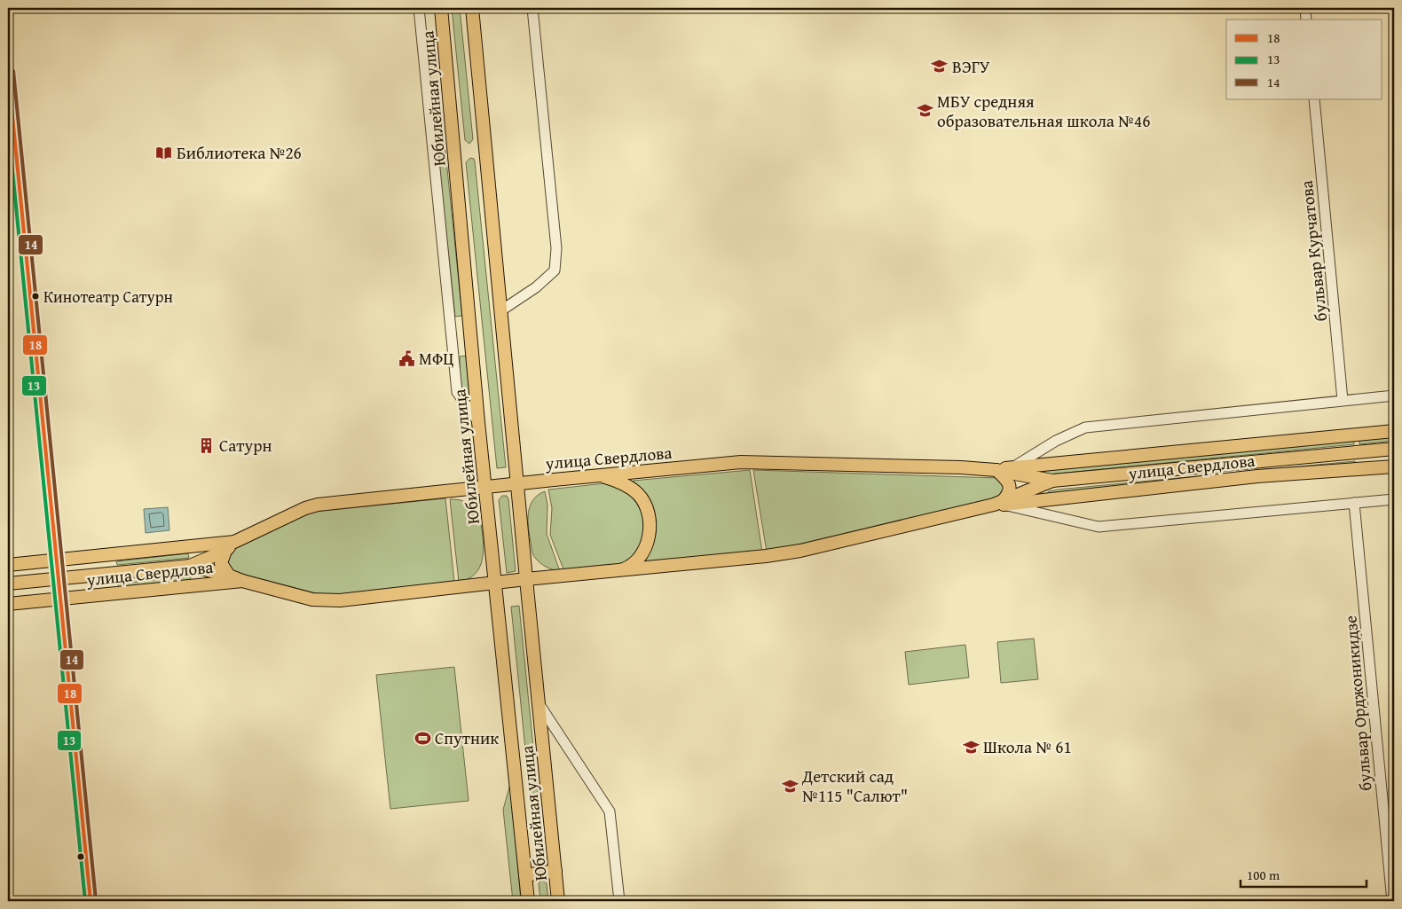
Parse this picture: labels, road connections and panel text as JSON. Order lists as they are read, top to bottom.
{
  "streets": {
    "main road": ["Юбилейная улица", "улица Свердлова"],
    "street": ["бульвар Курчатова", "бульвар Орджоникидзе"]
  },
  "crossings": [
    ["Юбилейная улица", "улица Свердлова"]
  ],
  "places": {
    "school or university": [
      "ВЭГУ",
      "МБУ средняя образовательная школа №46",
      "Школа № 61",
      "Детский сад №115 \"Салют\""
    ],
    "library": ["Библиотека №26"],
    "other": ["Кинотеатр Сатурн"],
    "public building": ["МФЦ"],
    "building": ["Сатурн"],
    "sports": ["Спутник"]
  },
  "lines": ["transit line 14", "transit line 18", "transit line 13"],
  "legend": ["18", "13", "14"],
  "scale_bar": "100 m"
}
